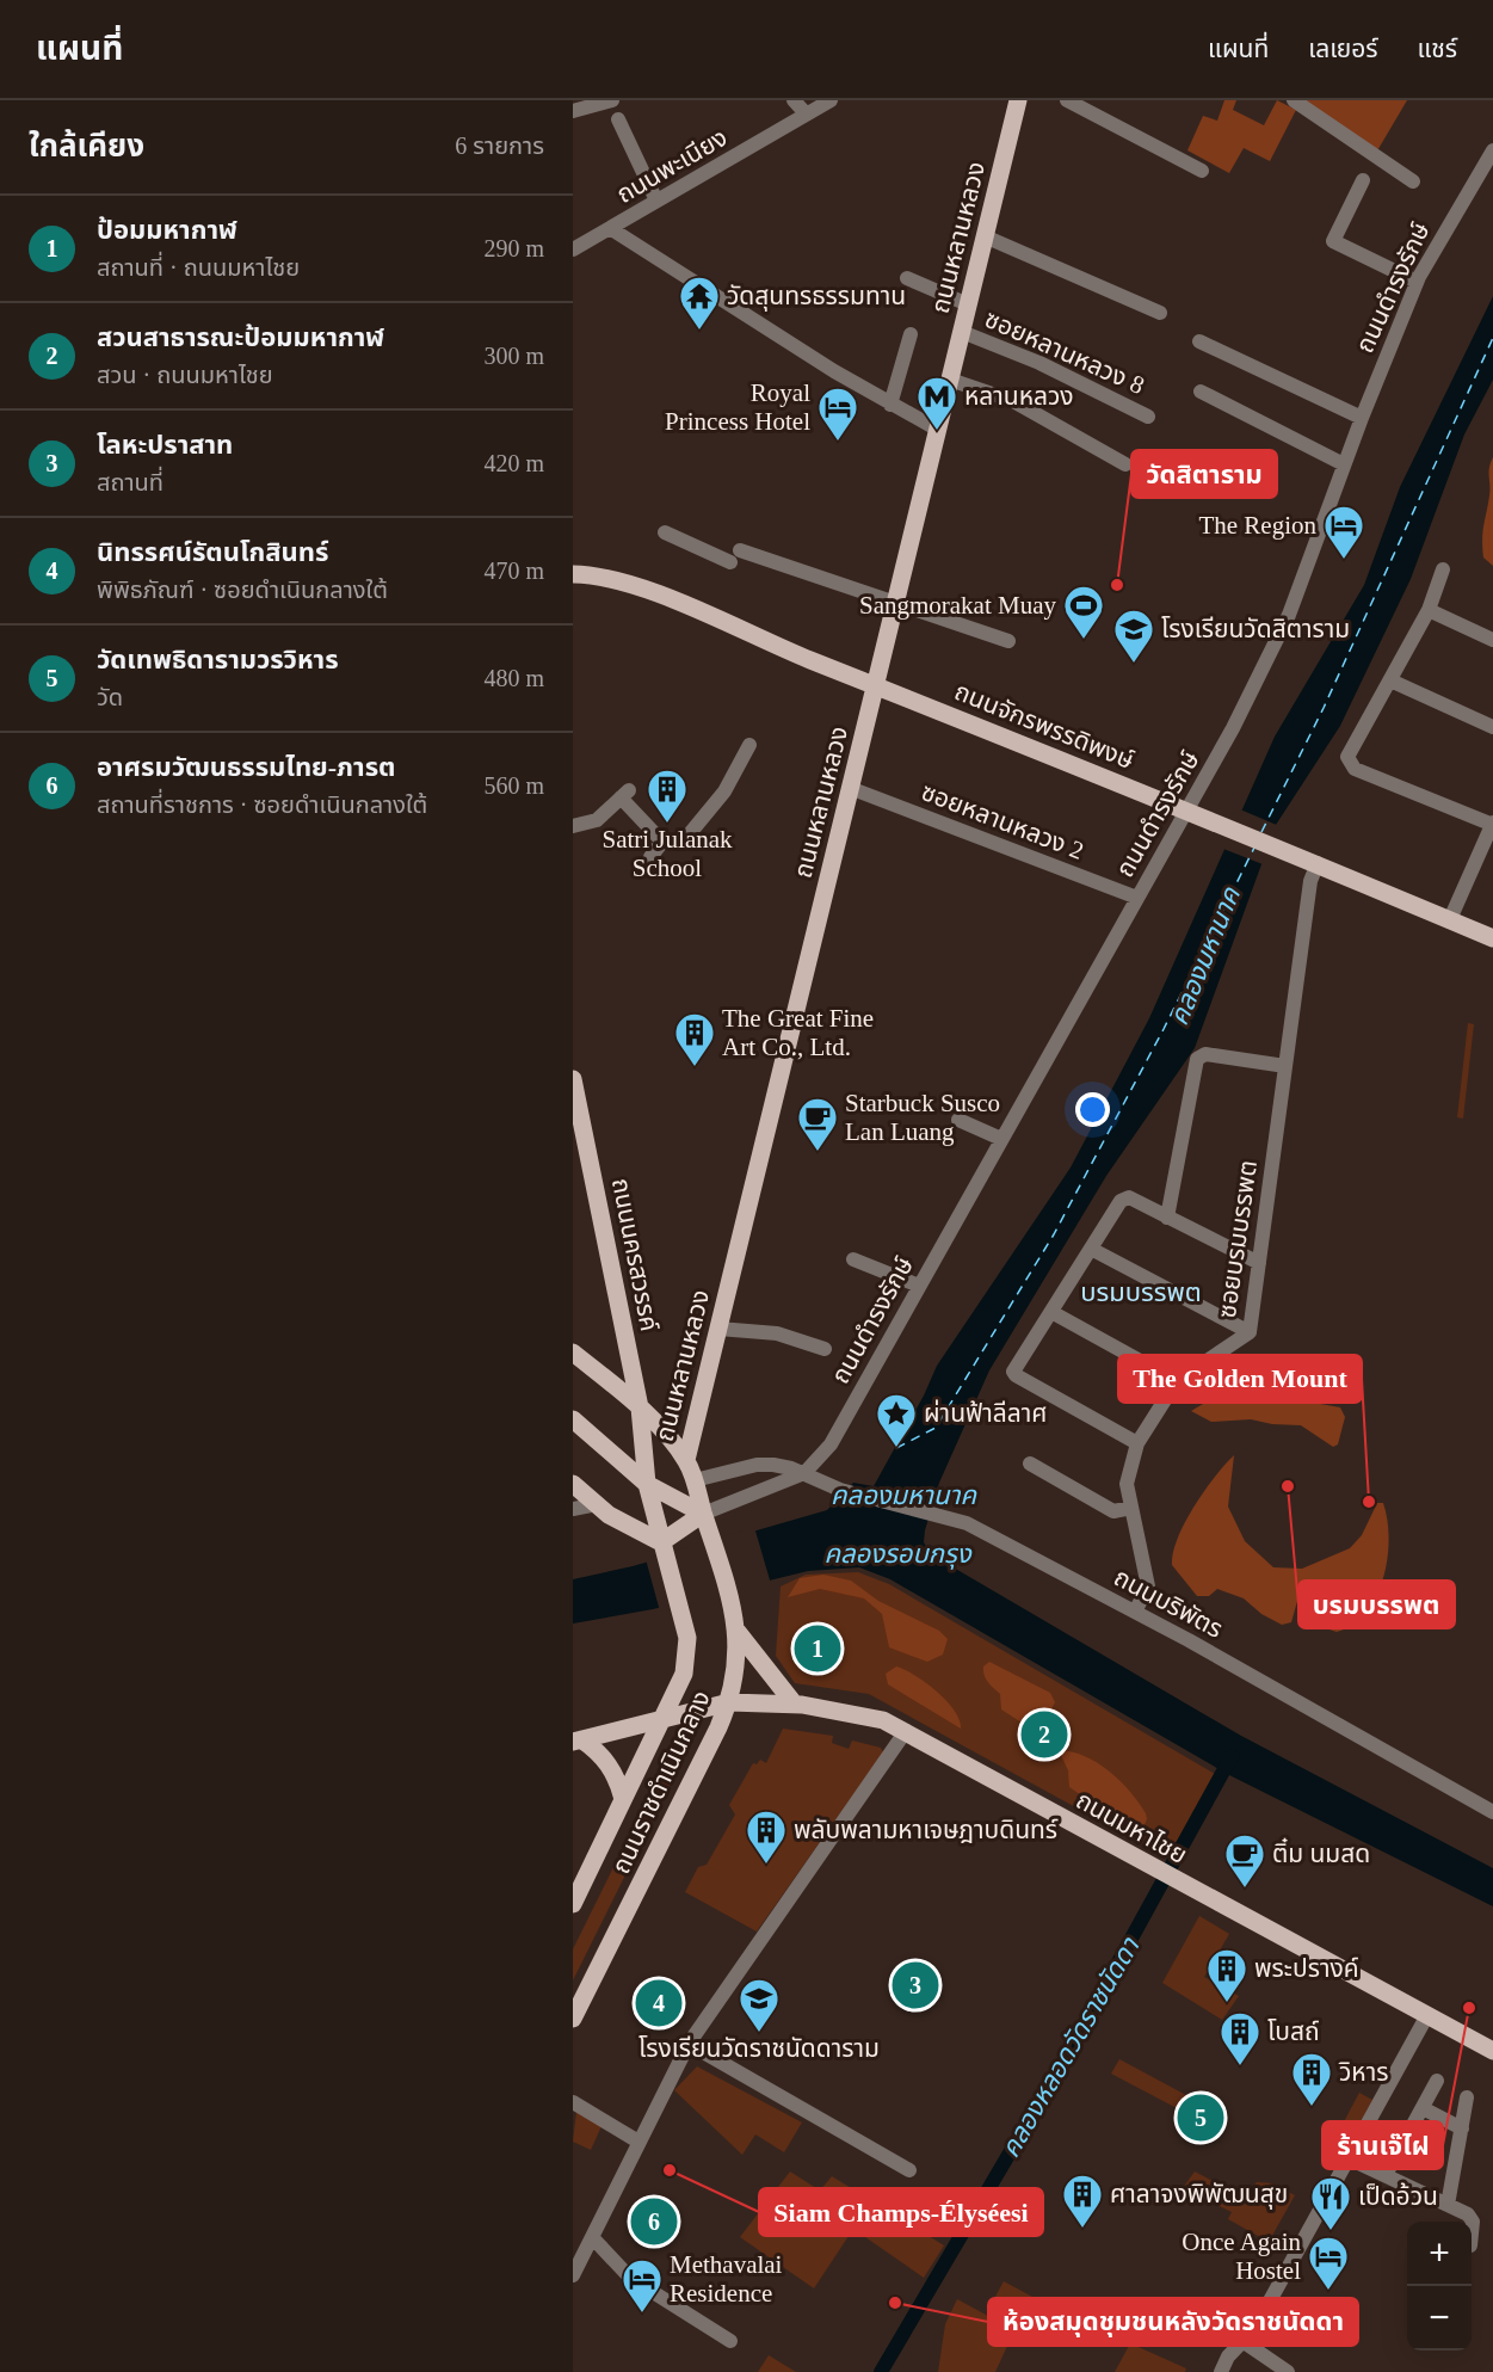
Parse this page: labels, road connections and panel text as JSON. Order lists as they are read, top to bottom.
{
  "streets": {
    "main road": [
      "ถนนหลานหลวง",
      "ถนนจักรพรรดิพงษ์",
      "ถนนนครสวรรค์",
      "ถนนราชดำเนินกลาง",
      "ถนนมหาไชย"
    ],
    "street": [
      "ถนนพะเนียง",
      "ถนนดำรงรักษ์",
      "ซอยหลานหลวง 8",
      "ซอยหลานหลวง 2",
      "ซอยบรมบรรพต",
      "ถนนบริพัตร"
    ]
  },
  "crossings": [
    ["ถนนหลานหลวง", "ถนนดำรงรักษ์"],
    ["ถนนหลานหลวง", "ซอยหลานหลวง 8"],
    ["ถนนหลานหลวง", "ถนนจักรพรรดิพงษ์"],
    ["ถนนหลานหลวง", "ซอยหลานหลวง 2"],
    ["ถนนหลานหลวง", "ถนนราชดำเนินกลาง"],
    ["ถนนดำรงรักษ์", "ถนนจักรพรรดิพงษ์"],
    ["ถนนดำรงรักษ์", "ซอยหลานหลวง 2"],
    ["ถนนดำรงรักษ์", "ถนนบริพัตร"],
    ["ถนนดำรงรักษ์", "ถนนราชดำเนินกลาง"],
    ["ถนนจักรพรรดิพงษ์", "ซอยบรมบรรพต"],
    ["ซอยบรมบรรพต", "ถนนบริพัตร"],
    ["ถนนนครสวรรค์", "ถนนราชดำเนินกลาง"],
    ["ถนนราชดำเนินกลาง", "ถนนมหาไชย"]
  ],
  "districts": ["บรมบรรพต"],
  "water": ["คลองมหานาค", "คลองรอบกรุง", "คลองหลอดวัดราชนัดดา"],
  "places": {
    "temple": ["วัดสุนทรธรรมทาน"],
    "metro station": ["หลานหลวง"],
    "hotel": [
      "Royal Princess Hotel",
      "The Region",
      "Once Again Hostel",
      "Methavalai Residence"
    ],
    "other": [
      "วัดสิตาราม",
      "บรมบรรพต",
      "The Golden Mount",
      "ร้านเจ๊ไฝ",
      "Siam Champs-Élyséesi",
      "ห้องสมุดชุมชนหลังวัดราชนัดดา"
    ],
    "sports": ["Sangmorakat Muay"],
    "school or university": ["โรงเรียนวัดสิตาราม", "โรงเรียนวัดราชนัดดาราม"],
    "building": [
      "Satri Julanak School",
      "The Great Fine Art Co., Ltd.",
      "พลับพลามหาเจษฎาบดินทร์",
      "พระปรางค์",
      "โบสถ์",
      "วิหาร",
      "ศาลาจงพิพัฒนสุข"
    ],
    "cafe": ["Starbuck Susco Lan Luang", "ติ๋ม นมสด"],
    "place": ["ผ่านฟ้าลีลาศ"],
    "restaurant": ["เป็ดอ้วน"]
  },
  "page": {
    "header": "แผนที่",
    "nav": ["แผนที่", "เลเยอร์", "แชร์"],
    "heading": ["ใกล้เคียง", "6 รายการ"],
    "list": [
      {
        "mark": "1",
        "name": "ป้อมมหากาฬ",
        "note": "สถานที่ · ถนนมหาไชย",
        "value": "290 m"
      },
      {
        "mark": "2",
        "name": "สวนสาธารณะป้อมมหากาฬ",
        "note": "สวน · ถนนมหาไชย",
        "value": "300 m"
      },
      {
        "mark": "3",
        "name": "โลหะปราสาท",
        "note": "สถานที่",
        "value": "420 m"
      },
      {
        "mark": "4",
        "name": "นิทรรศน์รัตนโกสินทร์",
        "note": "พิพิธภัณฑ์ · ซอยดำเนินกลางใต้",
        "value": "470 m"
      },
      {
        "mark": "5",
        "name": "วัดเทพธิดารามวรวิหาร",
        "note": "วัด",
        "value": "480 m"
      },
      {
        "mark": "6",
        "name": "อาศรมวัฒนธรรมไทย-ภารต",
        "note": "สถานที่ราชการ · ซอยดำเนินกลางใต้",
        "value": "560 m"
      }
    ],
    "pins": [
      "1",
      "2",
      "3",
      "4",
      "5",
      "6"
    ],
    "map_buttons": ["+", "−"]
  }
}
